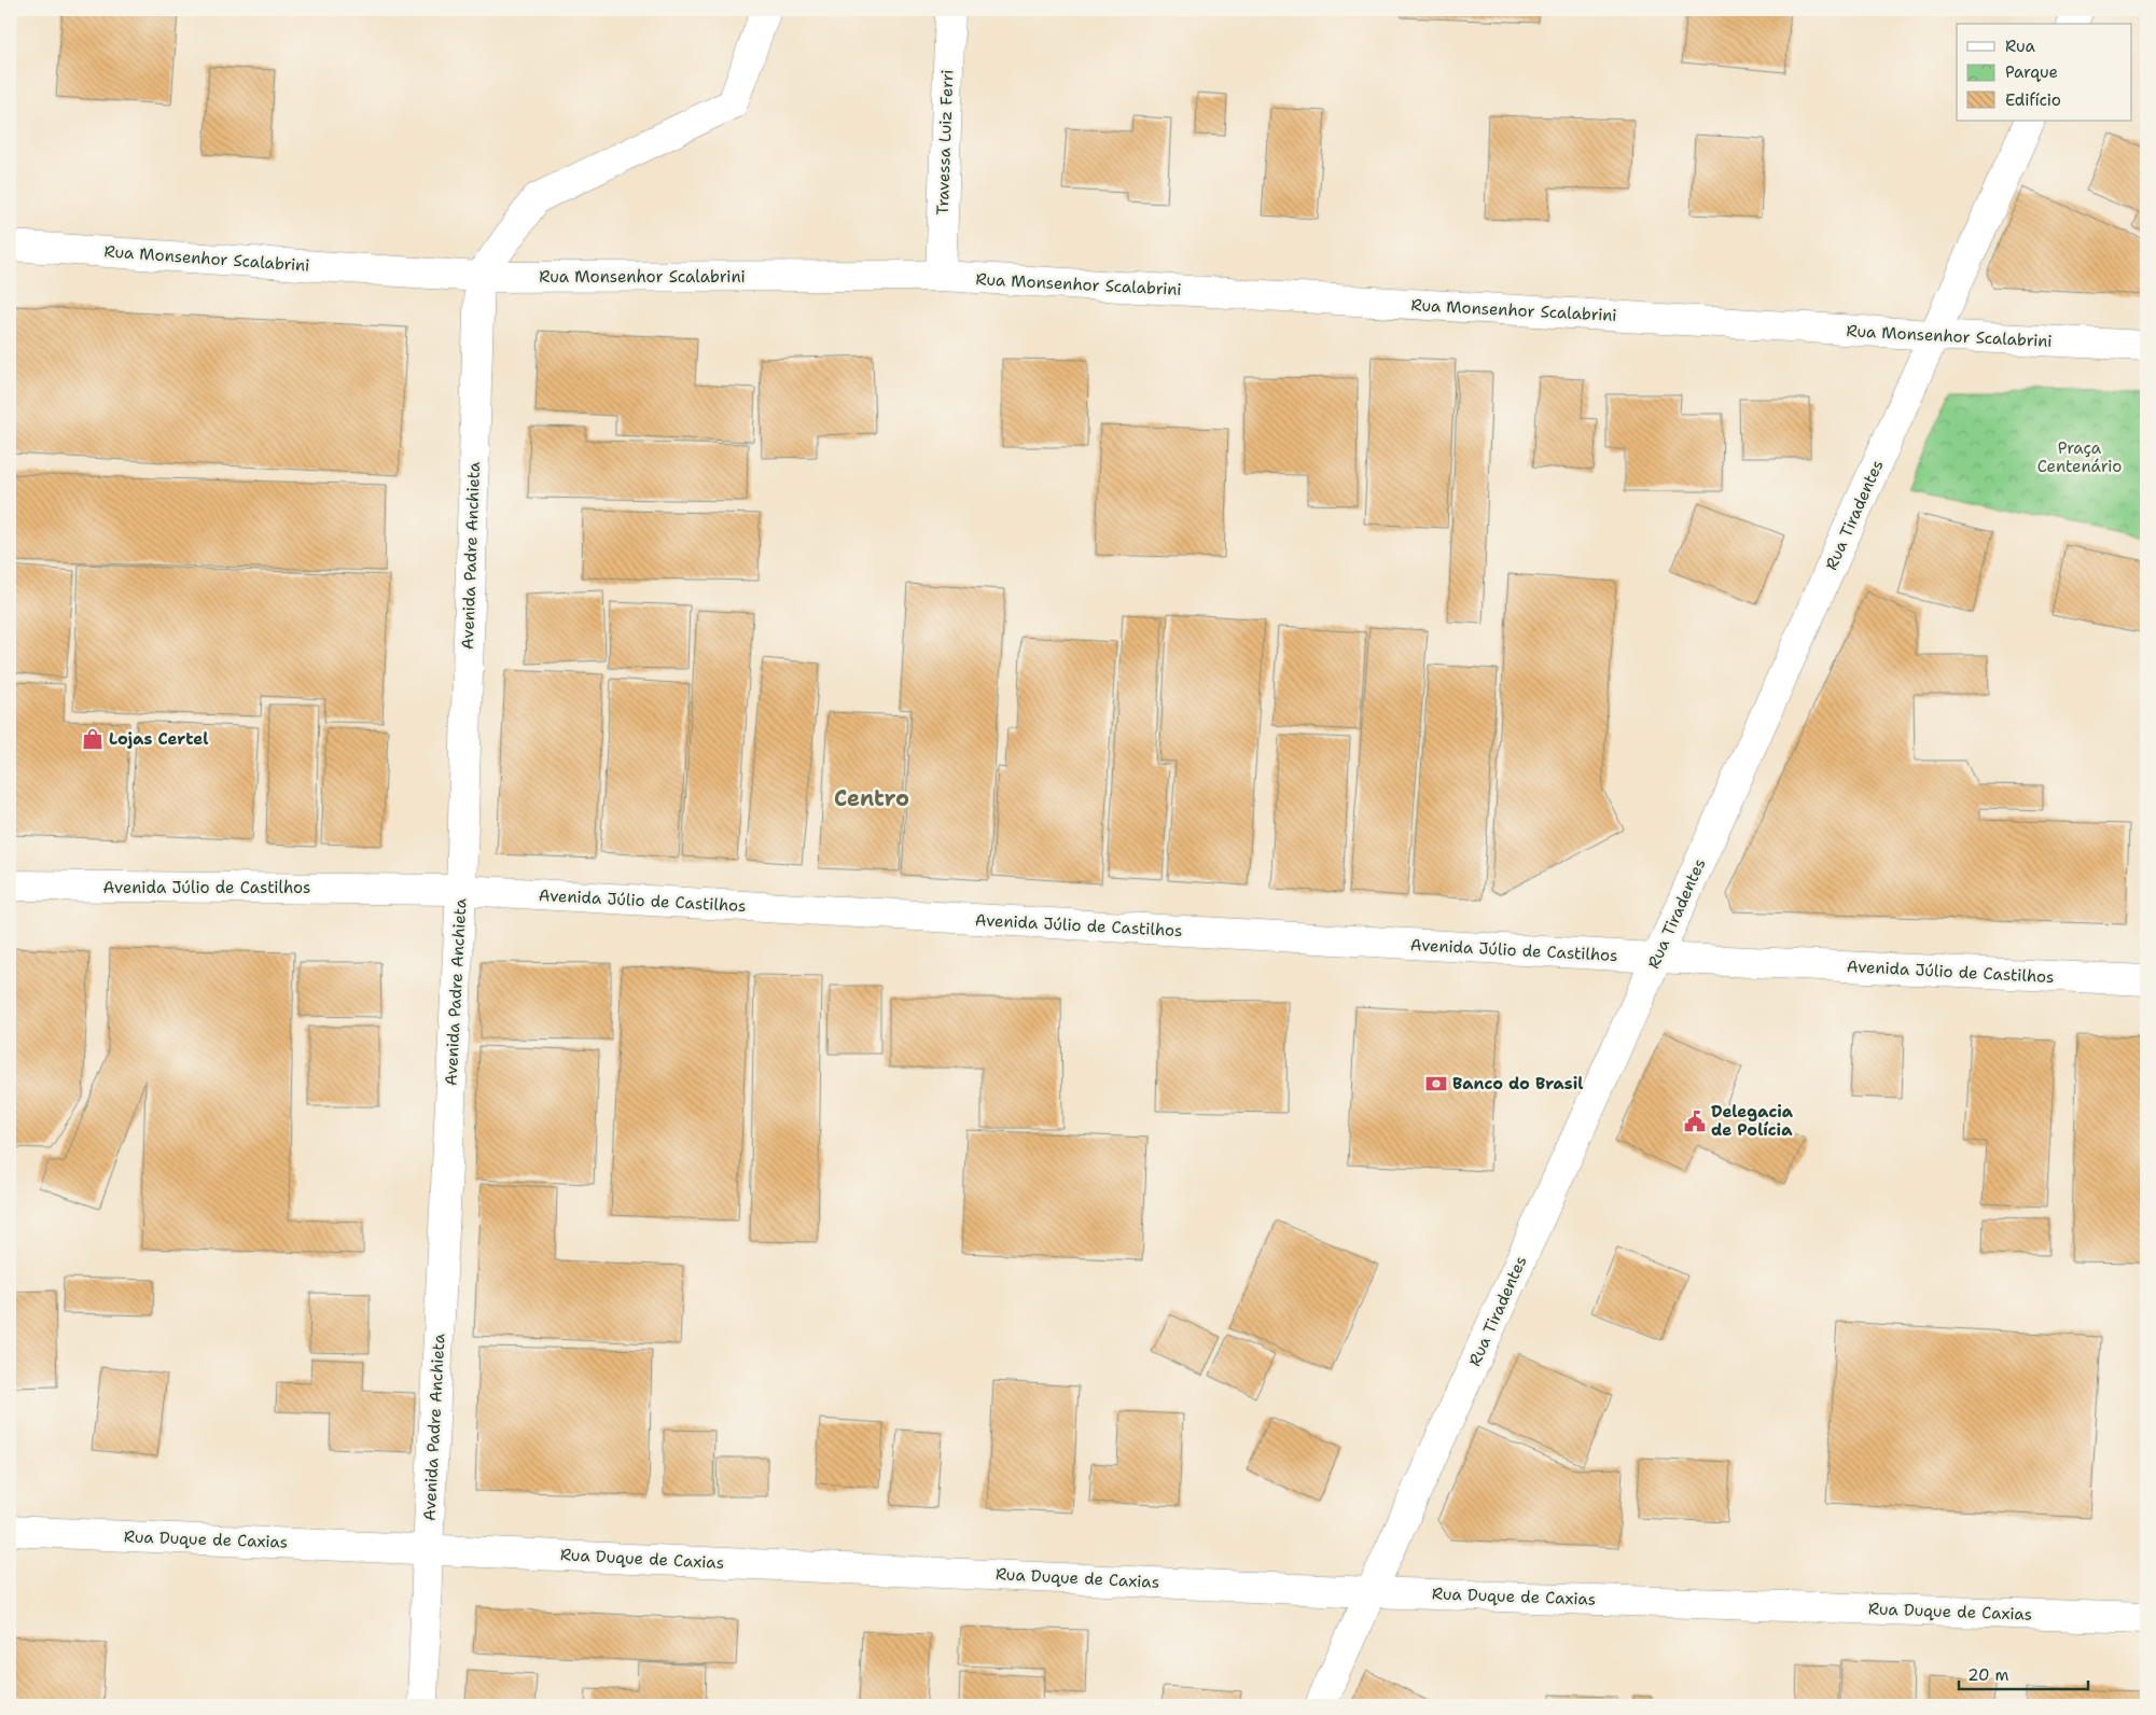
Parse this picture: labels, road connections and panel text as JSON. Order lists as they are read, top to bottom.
{
  "streets": {
    "street": [
      "Travessa Luiz Ferri",
      "Rua Monsenhor Scalabrini",
      "Rua Tiradentes",
      "Avenida Padre Anchieta",
      "Avenida Júlio de Castilhos",
      "Rua Duque de Caxias"
    ]
  },
  "crossings": [
    ["Travessa Luiz Ferri", "Rua Monsenhor Scalabrini"],
    ["Rua Monsenhor Scalabrini", "Rua Tiradentes"],
    ["Rua Monsenhor Scalabrini", "Avenida Padre Anchieta"],
    ["Rua Tiradentes", "Avenida Júlio de Castilhos"],
    ["Rua Tiradentes", "Rua Duque de Caxias"],
    ["Avenida Padre Anchieta", "Avenida Júlio de Castilhos"],
    ["Avenida Padre Anchieta", "Rua Duque de Caxias"]
  ],
  "districts": ["Centro"],
  "parks": ["Praça Centenário"],
  "places": {
    "shop": ["Lojas Certel"],
    "bank": ["Banco do Brasil"],
    "public building": ["Delegacia de Polícia"]
  },
  "legend": ["Rua", "Parque", "Edifício"],
  "scale_bar": "20 m"
}
